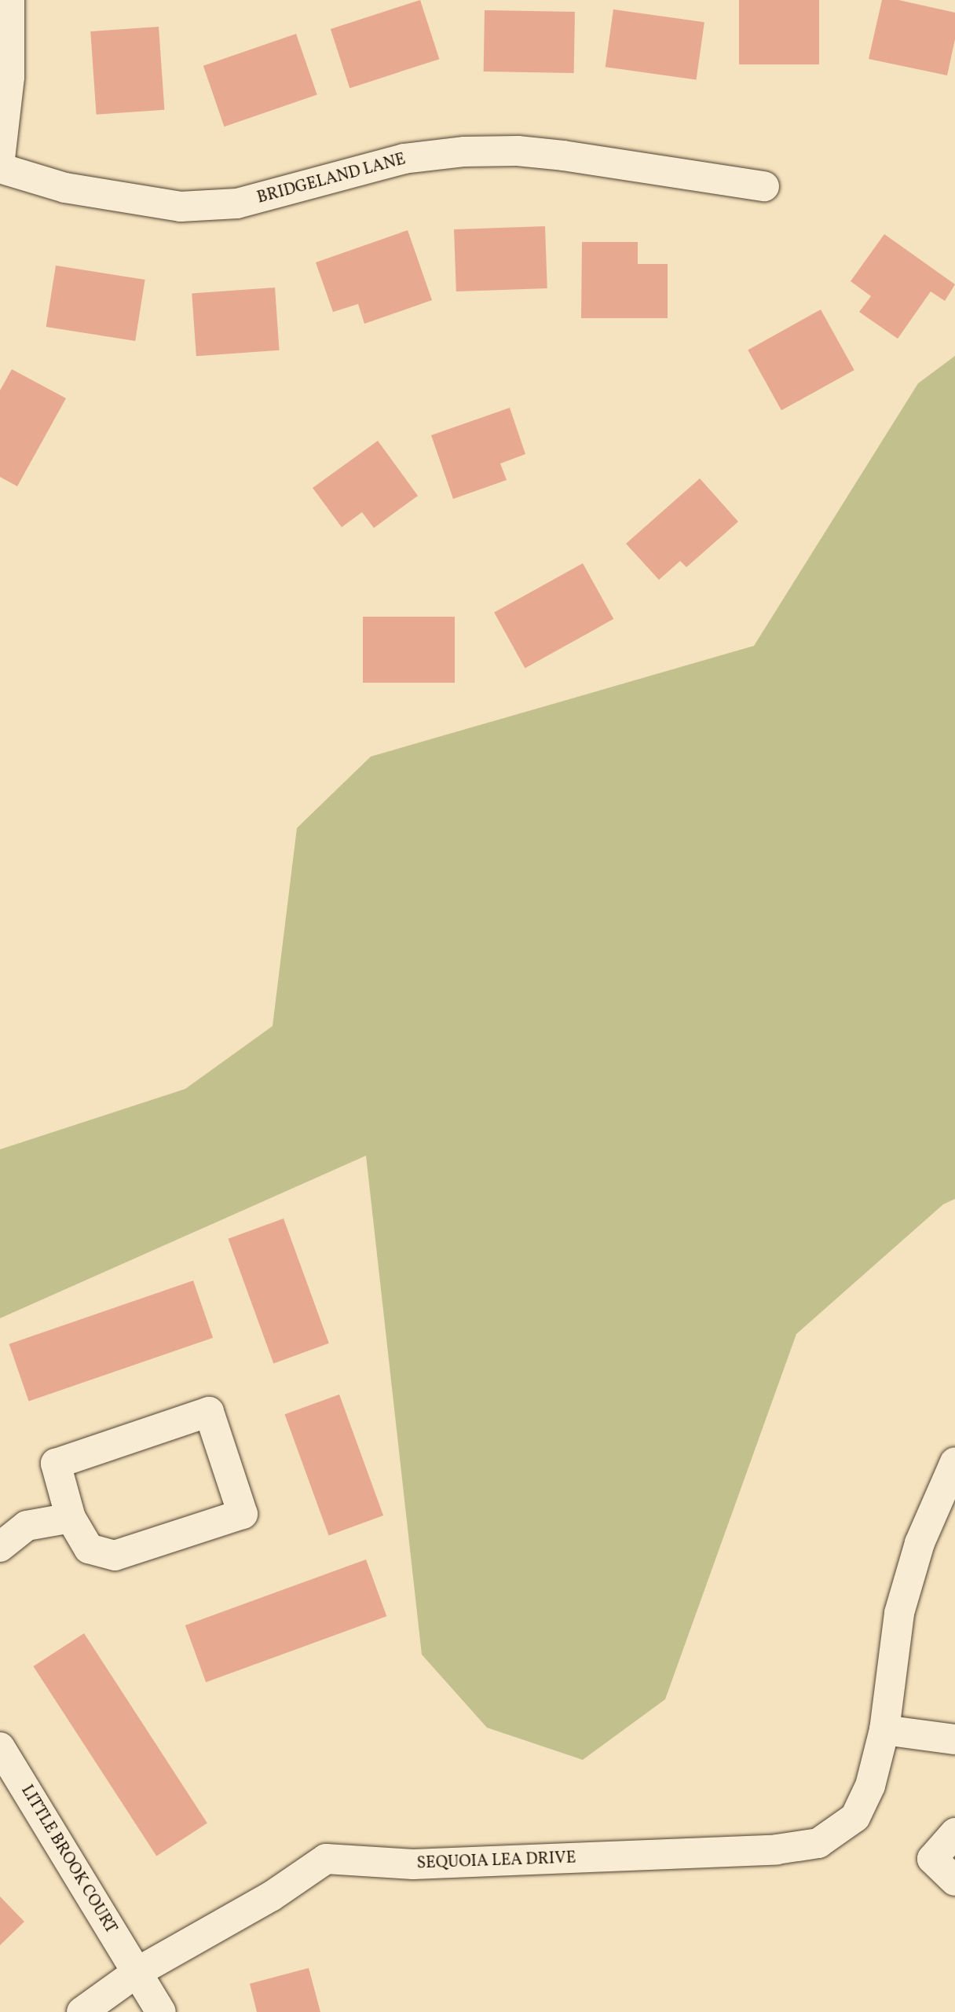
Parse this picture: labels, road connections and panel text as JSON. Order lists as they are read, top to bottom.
{
  "streets": {
    "street": ["BRIDGELAND LANE", "LITTLE BROOK COURT", "SEQUOIA LEA DRIVE"]
  },
  "crossings": [
    ["LITTLE BROOK COURT", "SEQUOIA LEA DRIVE"]
  ]
}
